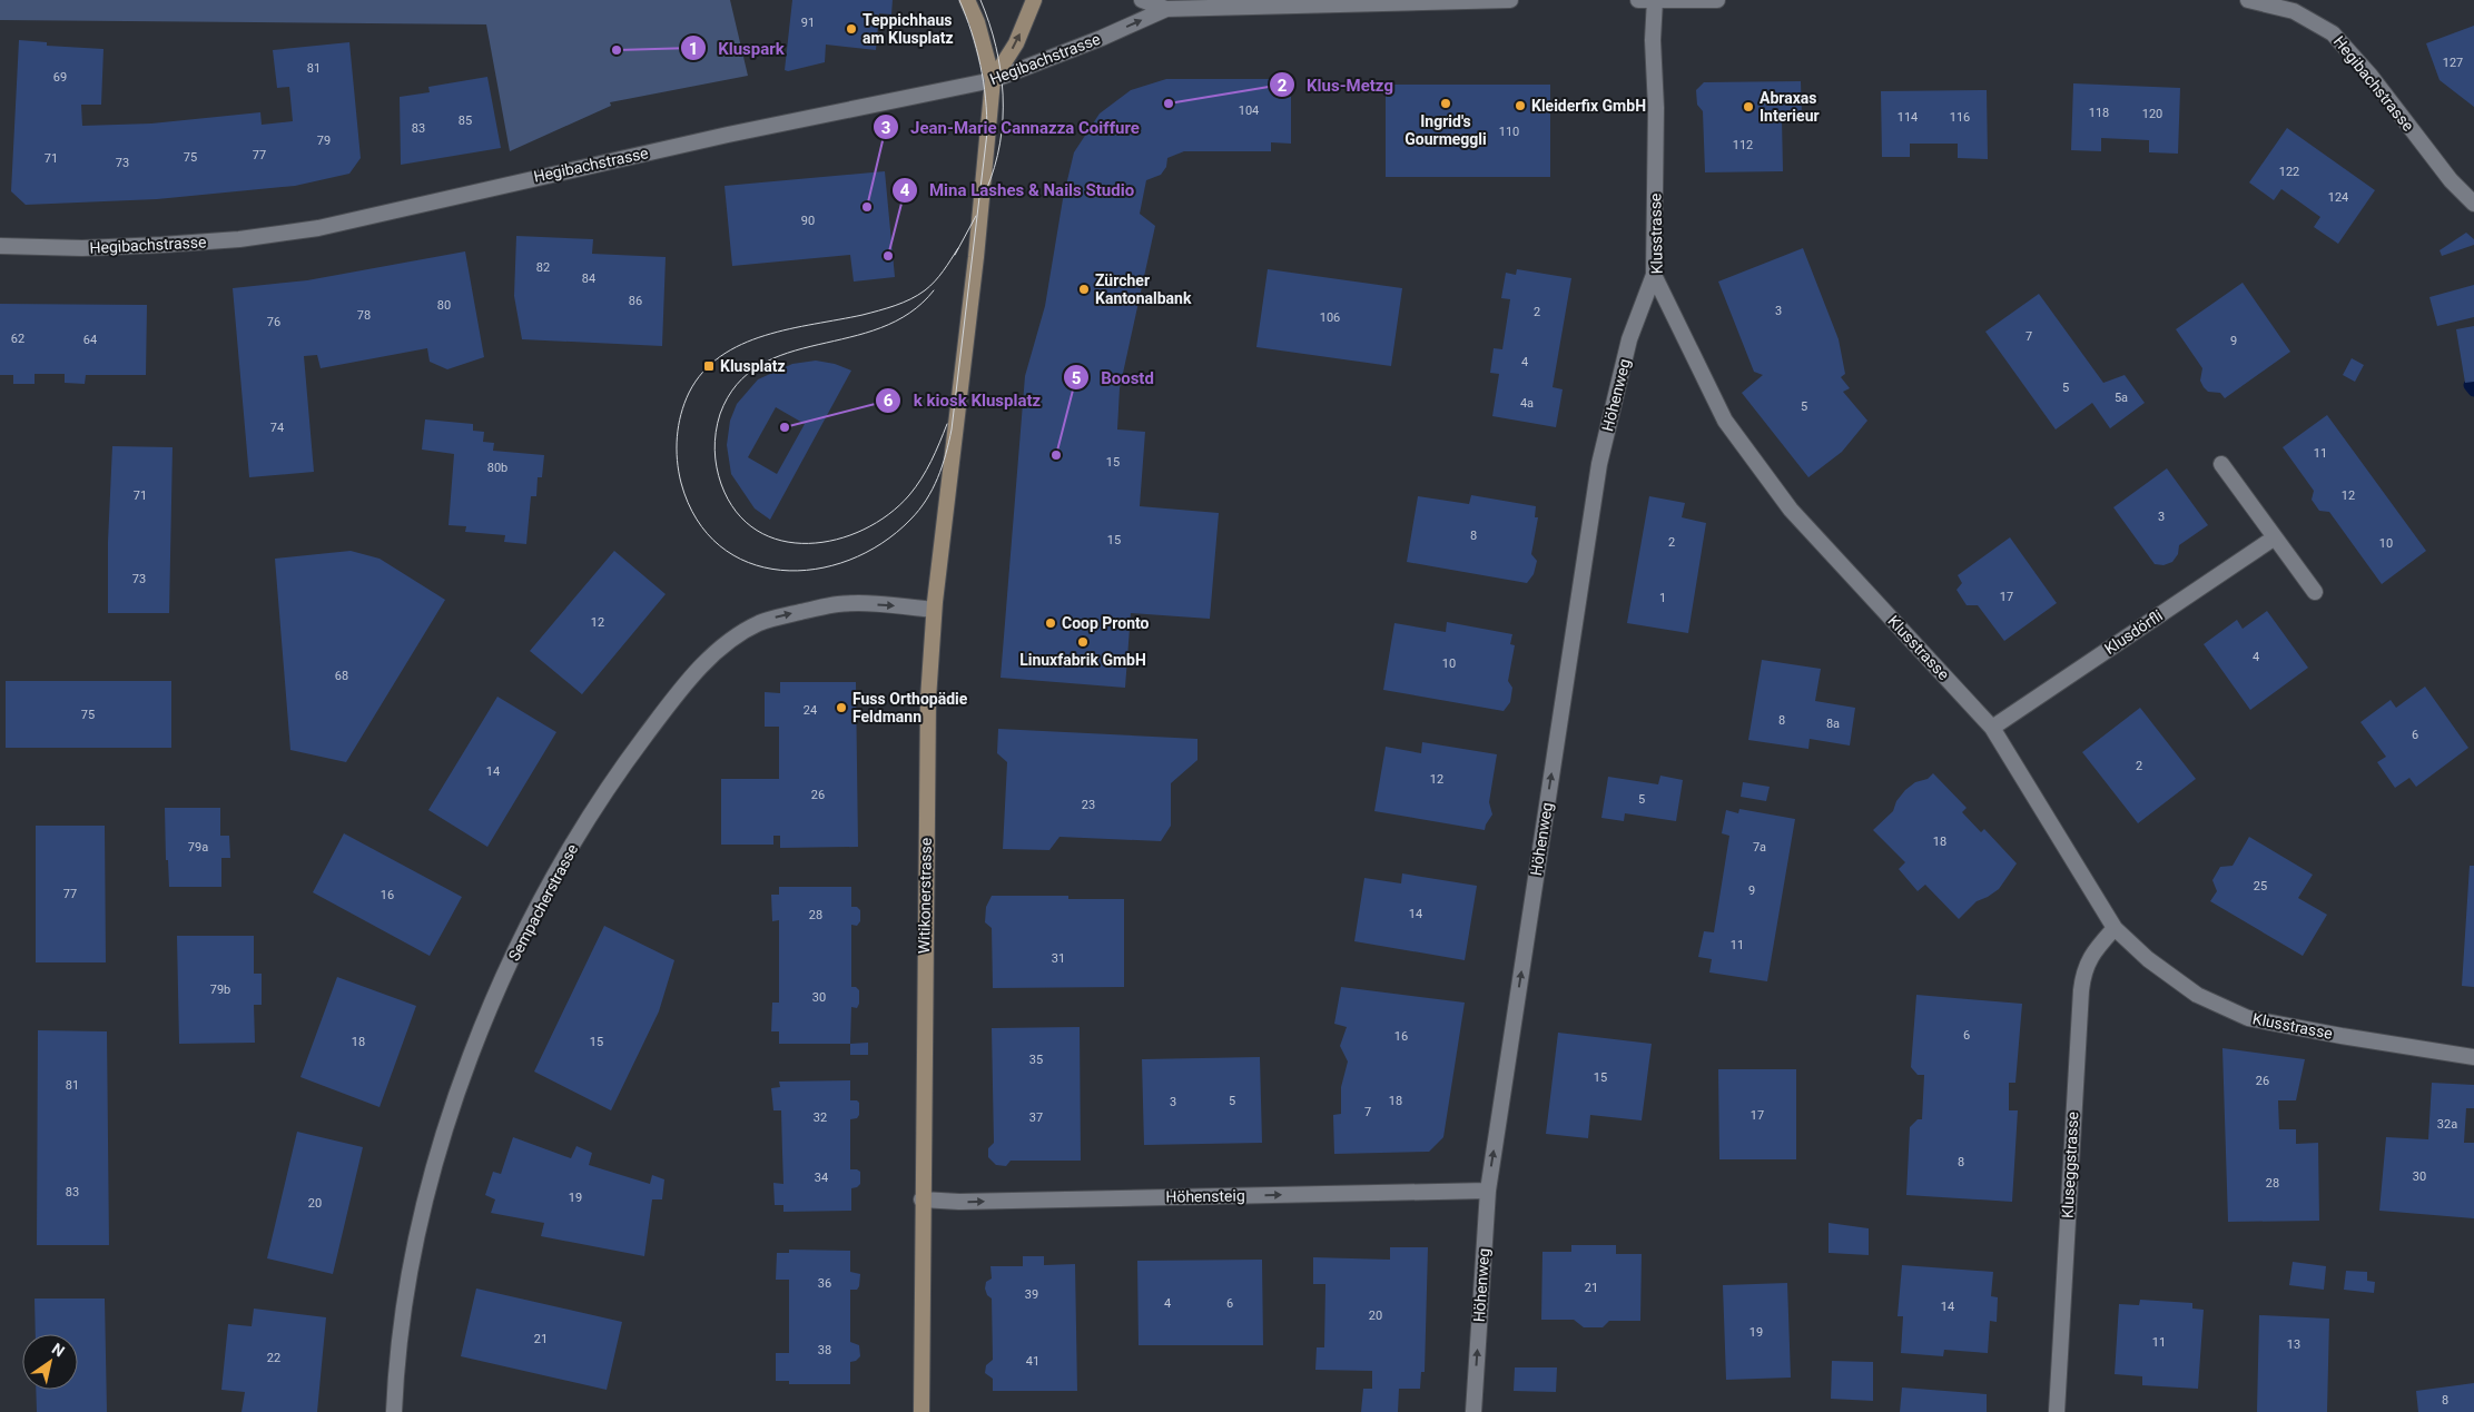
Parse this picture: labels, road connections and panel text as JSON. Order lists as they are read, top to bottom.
{
  "streets": {
    "main road": ["Witikonerstrasse"],
    "street": [
      "Hegibachstrasse",
      "Klusstrasse",
      "Höhenweg",
      "Klusdörfli",
      "Sempacherstrasse",
      "Kluseggstrasse",
      "Höhensteig"
    ]
  },
  "crossings": [
    ["Hegibachstrasse", "Witikonerstrasse"],
    ["Klusstrasse", "Höhenweg"],
    ["Klusstrasse", "Klusdörfli"],
    ["Klusstrasse", "Kluseggstrasse"],
    ["Höhenweg", "Höhensteig"],
    ["Witikonerstrasse", "Sempacherstrasse"],
    ["Witikonerstrasse", "Höhensteig"]
  ],
  "one_way": ["Höhenweg", "Sempacherstrasse", "Höhensteig"],
  "places": {
    "other": [
      "Teppichhaus am Klusplatz",
      "Kluspark",
      "Klus-Metzg",
      "Ingrid's Gourmeggli",
      "Kleiderfix GmbH",
      "Abraxas Interieur",
      "Jean-Marie Cannazza Coiffure",
      "Mina Lashes & Nails Studio",
      "Zürcher Kantonalbank",
      "k kiosk Klusplatz",
      "Boostd",
      "Coop Pronto",
      "Linuxfabrik GmbH",
      "Fuss Orthopädie Feldmann"
    ],
    "transit": ["Klusplatz"]
  },
  "house_numbers": [
    "91",
    "127",
    "81",
    "69",
    "104",
    "118",
    "120",
    "114",
    "116",
    "85",
    "83",
    "110",
    "79",
    "112",
    "77",
    "75",
    "71",
    "73",
    "122",
    "124",
    "90",
    "82",
    "84",
    "86",
    "80",
    "3",
    "2",
    "78",
    "106",
    "76",
    "7",
    "62",
    "64",
    "9",
    "4",
    "5",
    "5a",
    "4a",
    "5",
    "74",
    "11",
    "15",
    "80b",
    "71",
    "12",
    "3",
    "8",
    "15",
    "2",
    "10",
    "73",
    "17",
    "1",
    "12",
    "4",
    "10",
    "68",
    "24",
    "75",
    "8",
    "8a",
    "6",
    "2",
    "14",
    "12",
    "26",
    "5",
    "23",
    "18",
    "79a",
    "7a",
    "25",
    "9",
    "77",
    "16",
    "14",
    "28",
    "11",
    "31",
    "79b",
    "30",
    "6",
    "16",
    "18",
    "15",
    "35",
    "15",
    "26",
    "81",
    "5",
    "18",
    "3",
    "7",
    "17",
    "32",
    "37",
    "32a",
    "8",
    "30",
    "34",
    "28",
    "83",
    "19",
    "20",
    "36",
    "21",
    "39",
    "4",
    "6",
    "14",
    "20",
    "19",
    "21",
    "11",
    "13",
    "38",
    "22",
    "41",
    "8"
  ],
  "north": "top right"
}
